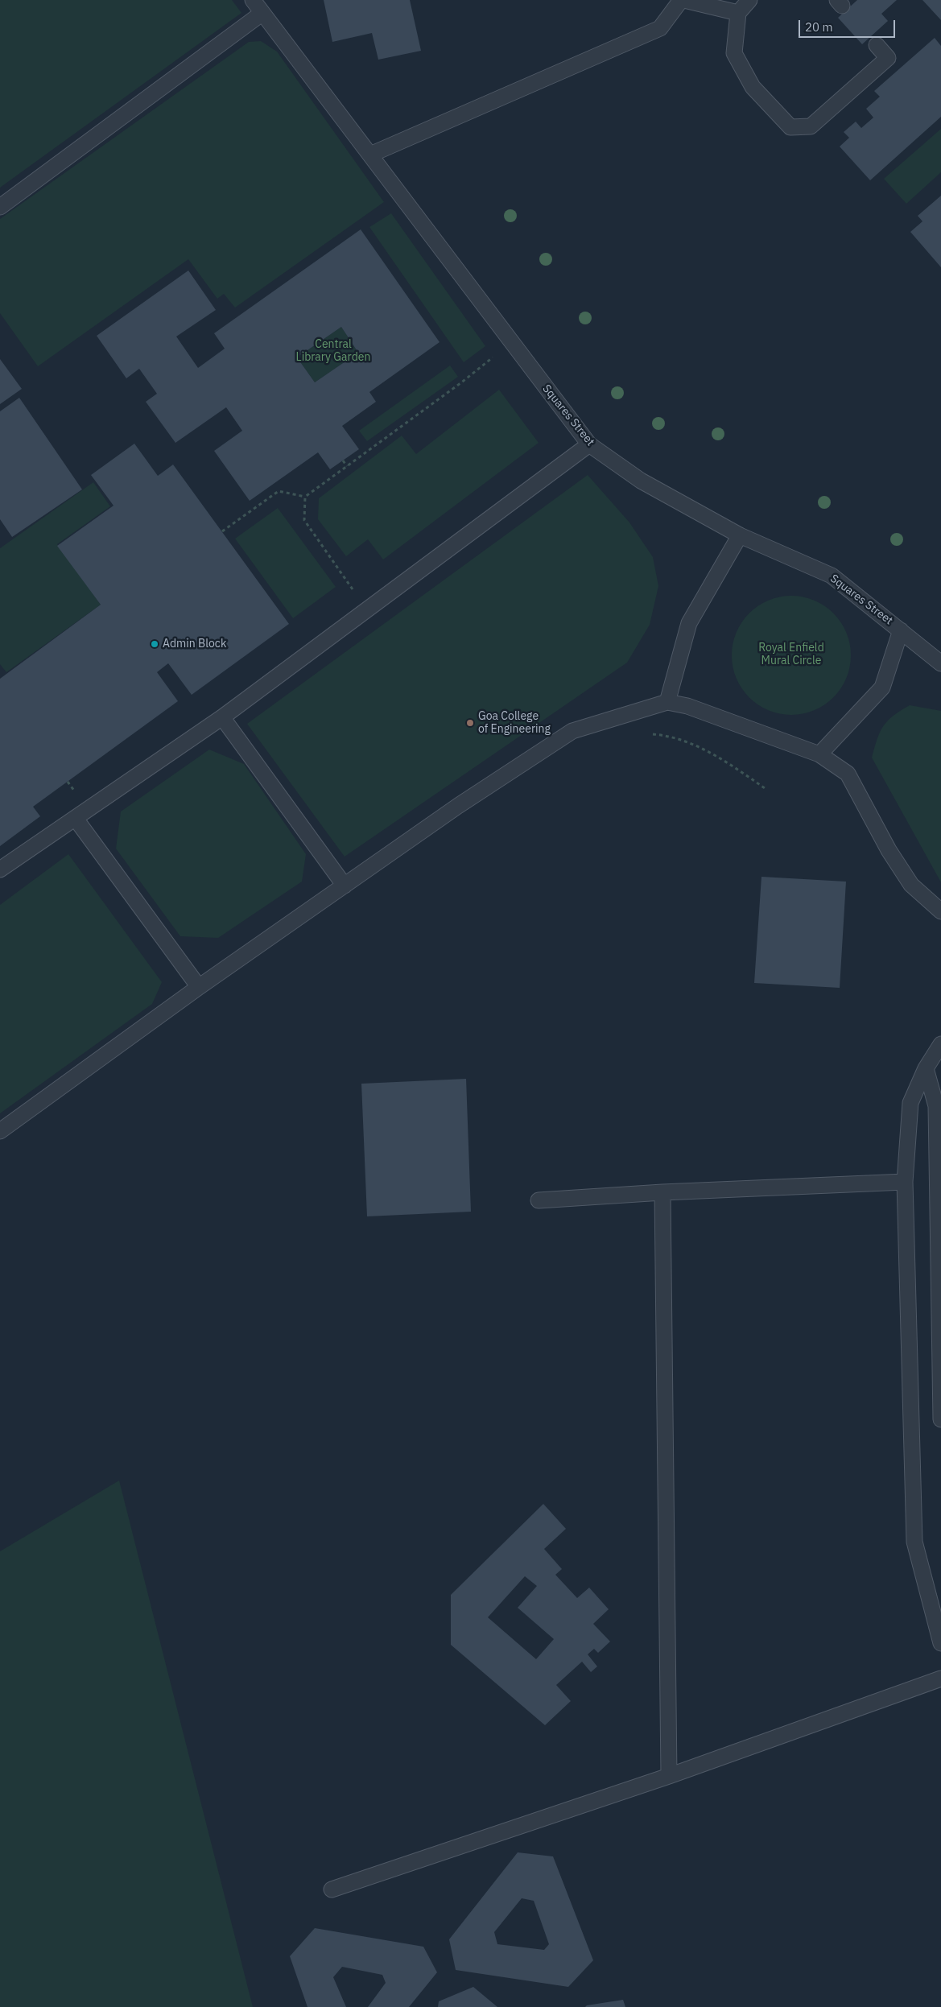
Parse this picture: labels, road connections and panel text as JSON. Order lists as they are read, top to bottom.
{
  "streets": {
    "lane": ["Squares Street"]
  },
  "parks": ["Central Library Garden", "Royal Enfield Mural Circle"],
  "places": ["Admin Block", "Goa College of Engineering"],
  "scale_bar": "20 m"
}
